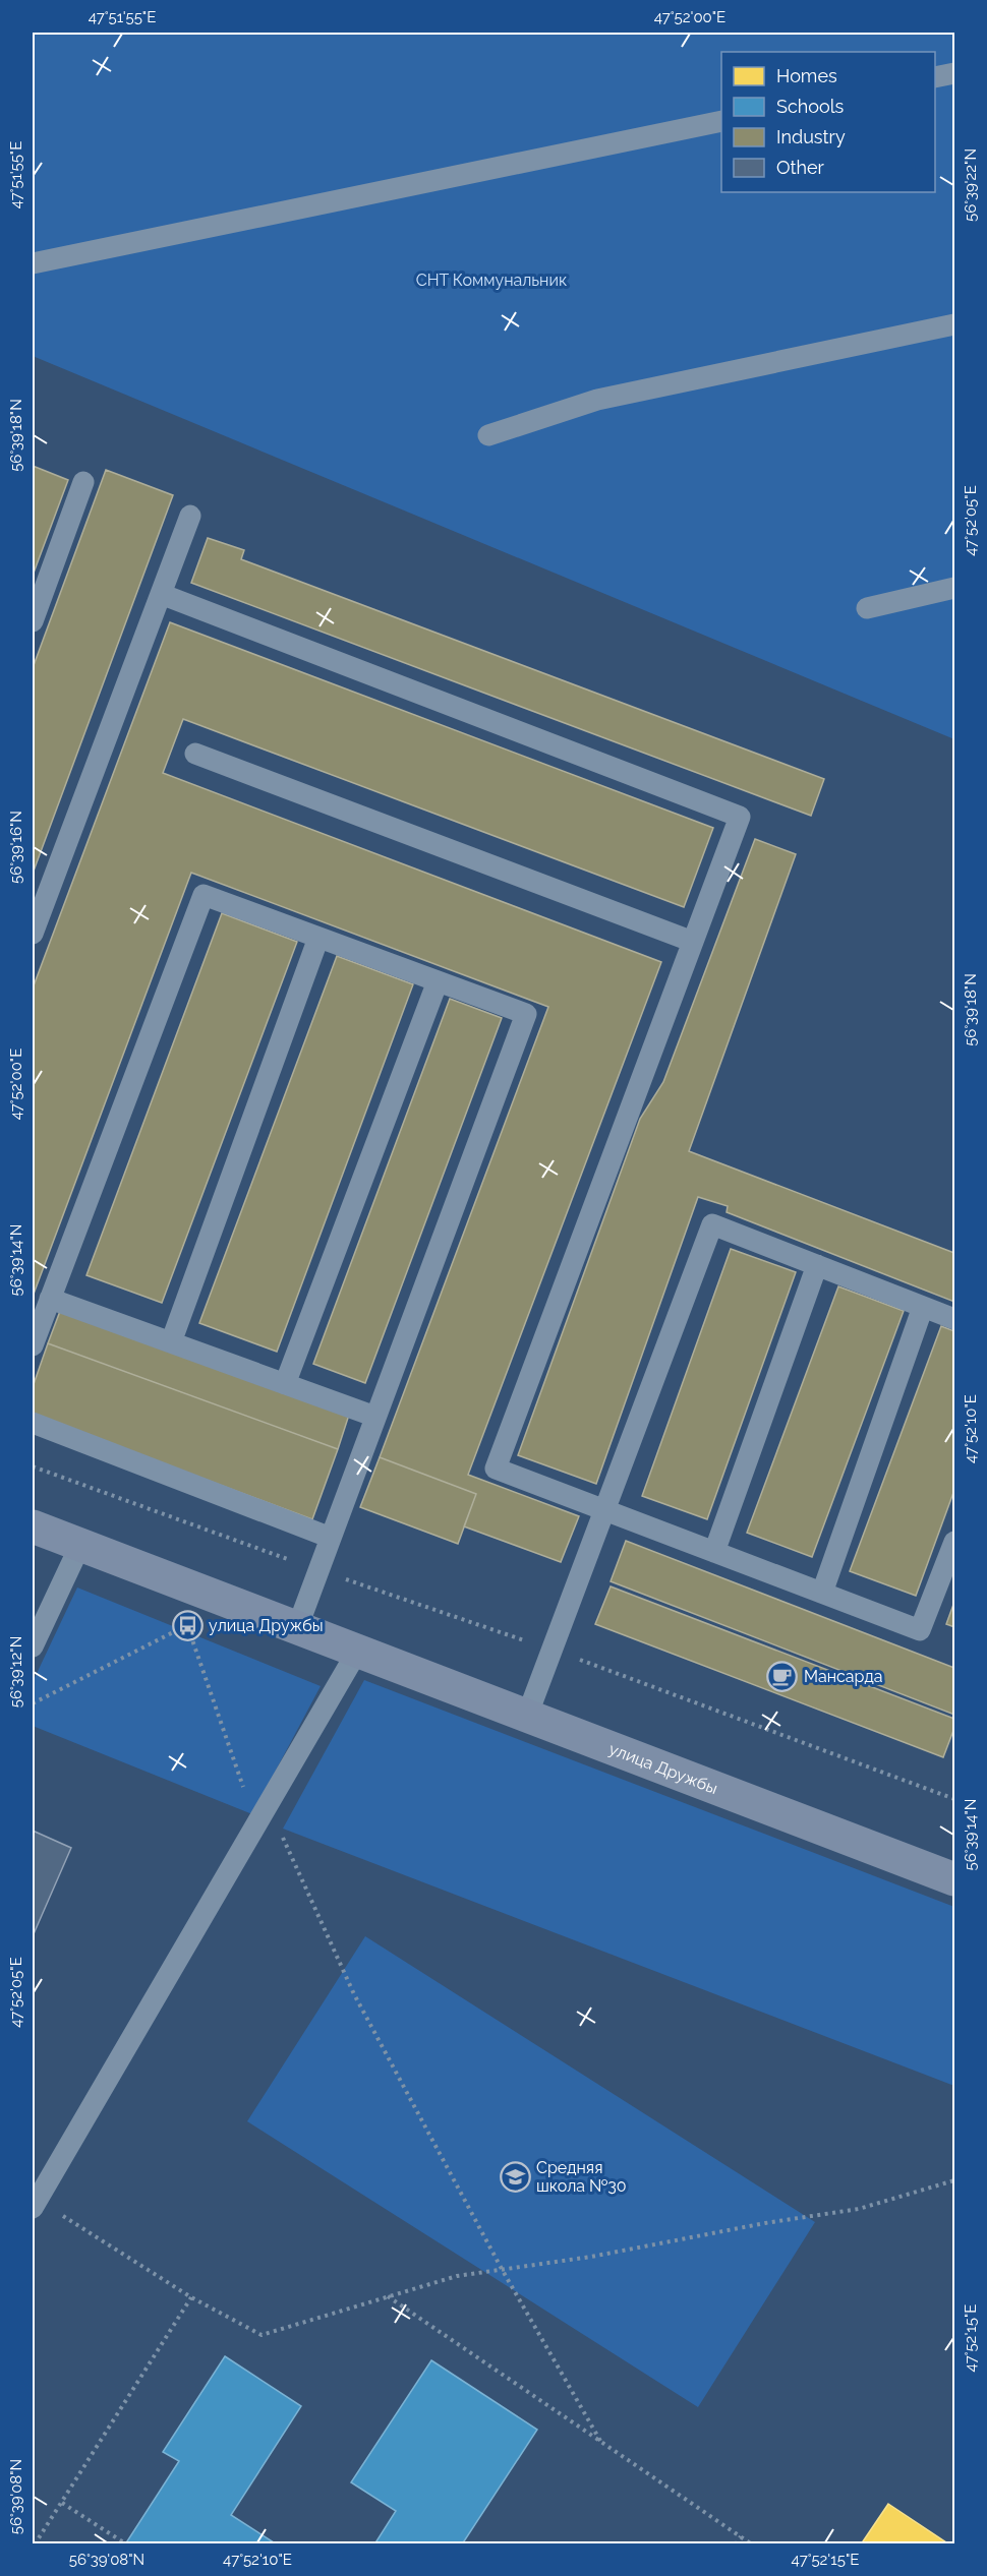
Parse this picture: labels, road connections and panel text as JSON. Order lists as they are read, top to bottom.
{
  "streets": {
    "main road": ["улица Дружбы"]
  },
  "parks": ["СНТ Коммунальник"],
  "places": {
    "bus stop": ["улица Дружбы"],
    "cafe": ["Мансарда"],
    "school or university": ["Средняя школа №30"]
  },
  "legend": [
    "Homes",
    "Schools",
    "Industry",
    "Other"
  ],
  "coordinates": [
    "47°51'55\"E",
    "47°52'00\"E",
    "56°39'22\"N",
    "56°39'18\"N",
    "47°52'05\"E",
    "56°39'16\"N",
    "56°39'14\"N",
    "47°52'10\"E",
    "56°39'12\"N",
    "47°52'15\"E",
    "56°39'08\"N"
  ]
}
